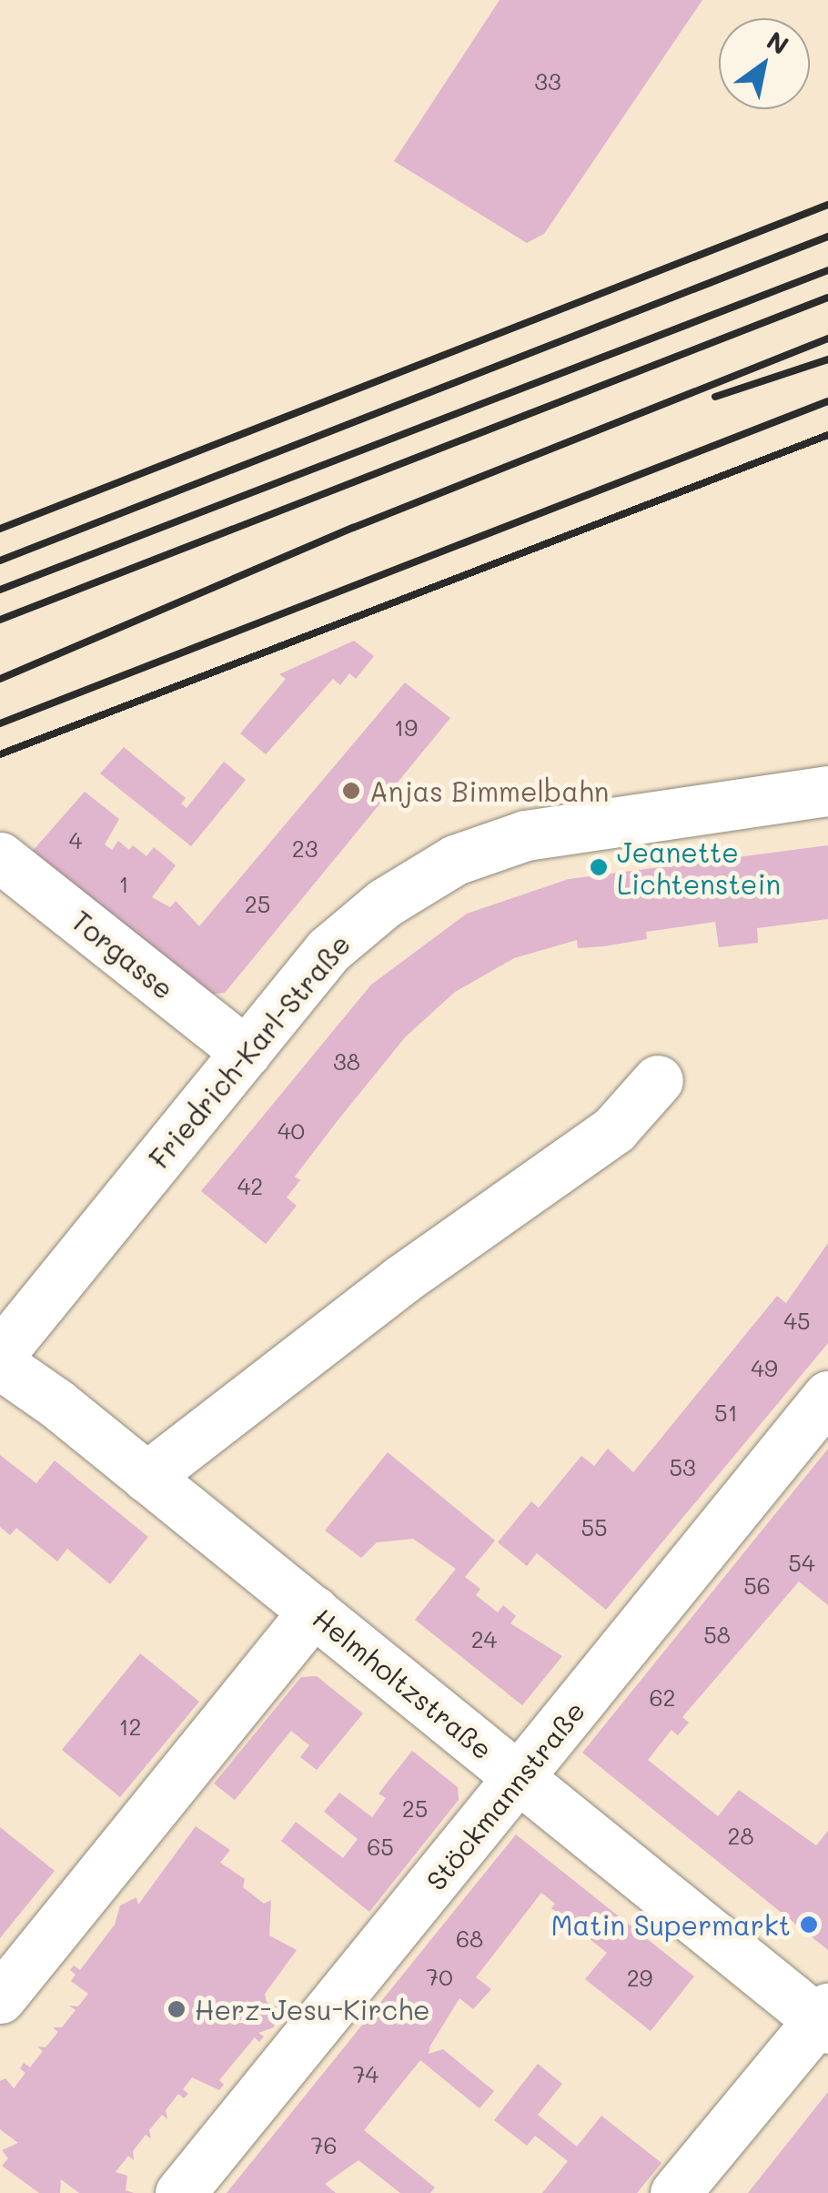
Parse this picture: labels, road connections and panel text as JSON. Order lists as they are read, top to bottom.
{
  "streets": {
    "street": [
      "Torgasse",
      "Friedrich-Karl-Straße",
      "Helmholtzstraße",
      "Stöckmannstraße"
    ]
  },
  "crossings": [
    ["Torgasse", "Friedrich-Karl-Straße"],
    ["Helmholtzstraße", "Stöckmannstraße"]
  ],
  "places": [
    "Anjas Bimmelbahn",
    "Jeanette Lichtenstein",
    "Matin Supermarkt",
    "Herz-Jesu-Kirche"
  ],
  "house_numbers": [
    "33",
    "19",
    "4",
    "23",
    "1",
    "25",
    "38",
    "40",
    "42",
    "45",
    "49",
    "51",
    "53",
    "55",
    "54",
    "56",
    "58",
    "24",
    "62",
    "12",
    "25",
    "28",
    "65",
    "68",
    "70",
    "29",
    "74",
    "76"
  ],
  "north": "top right"
}
